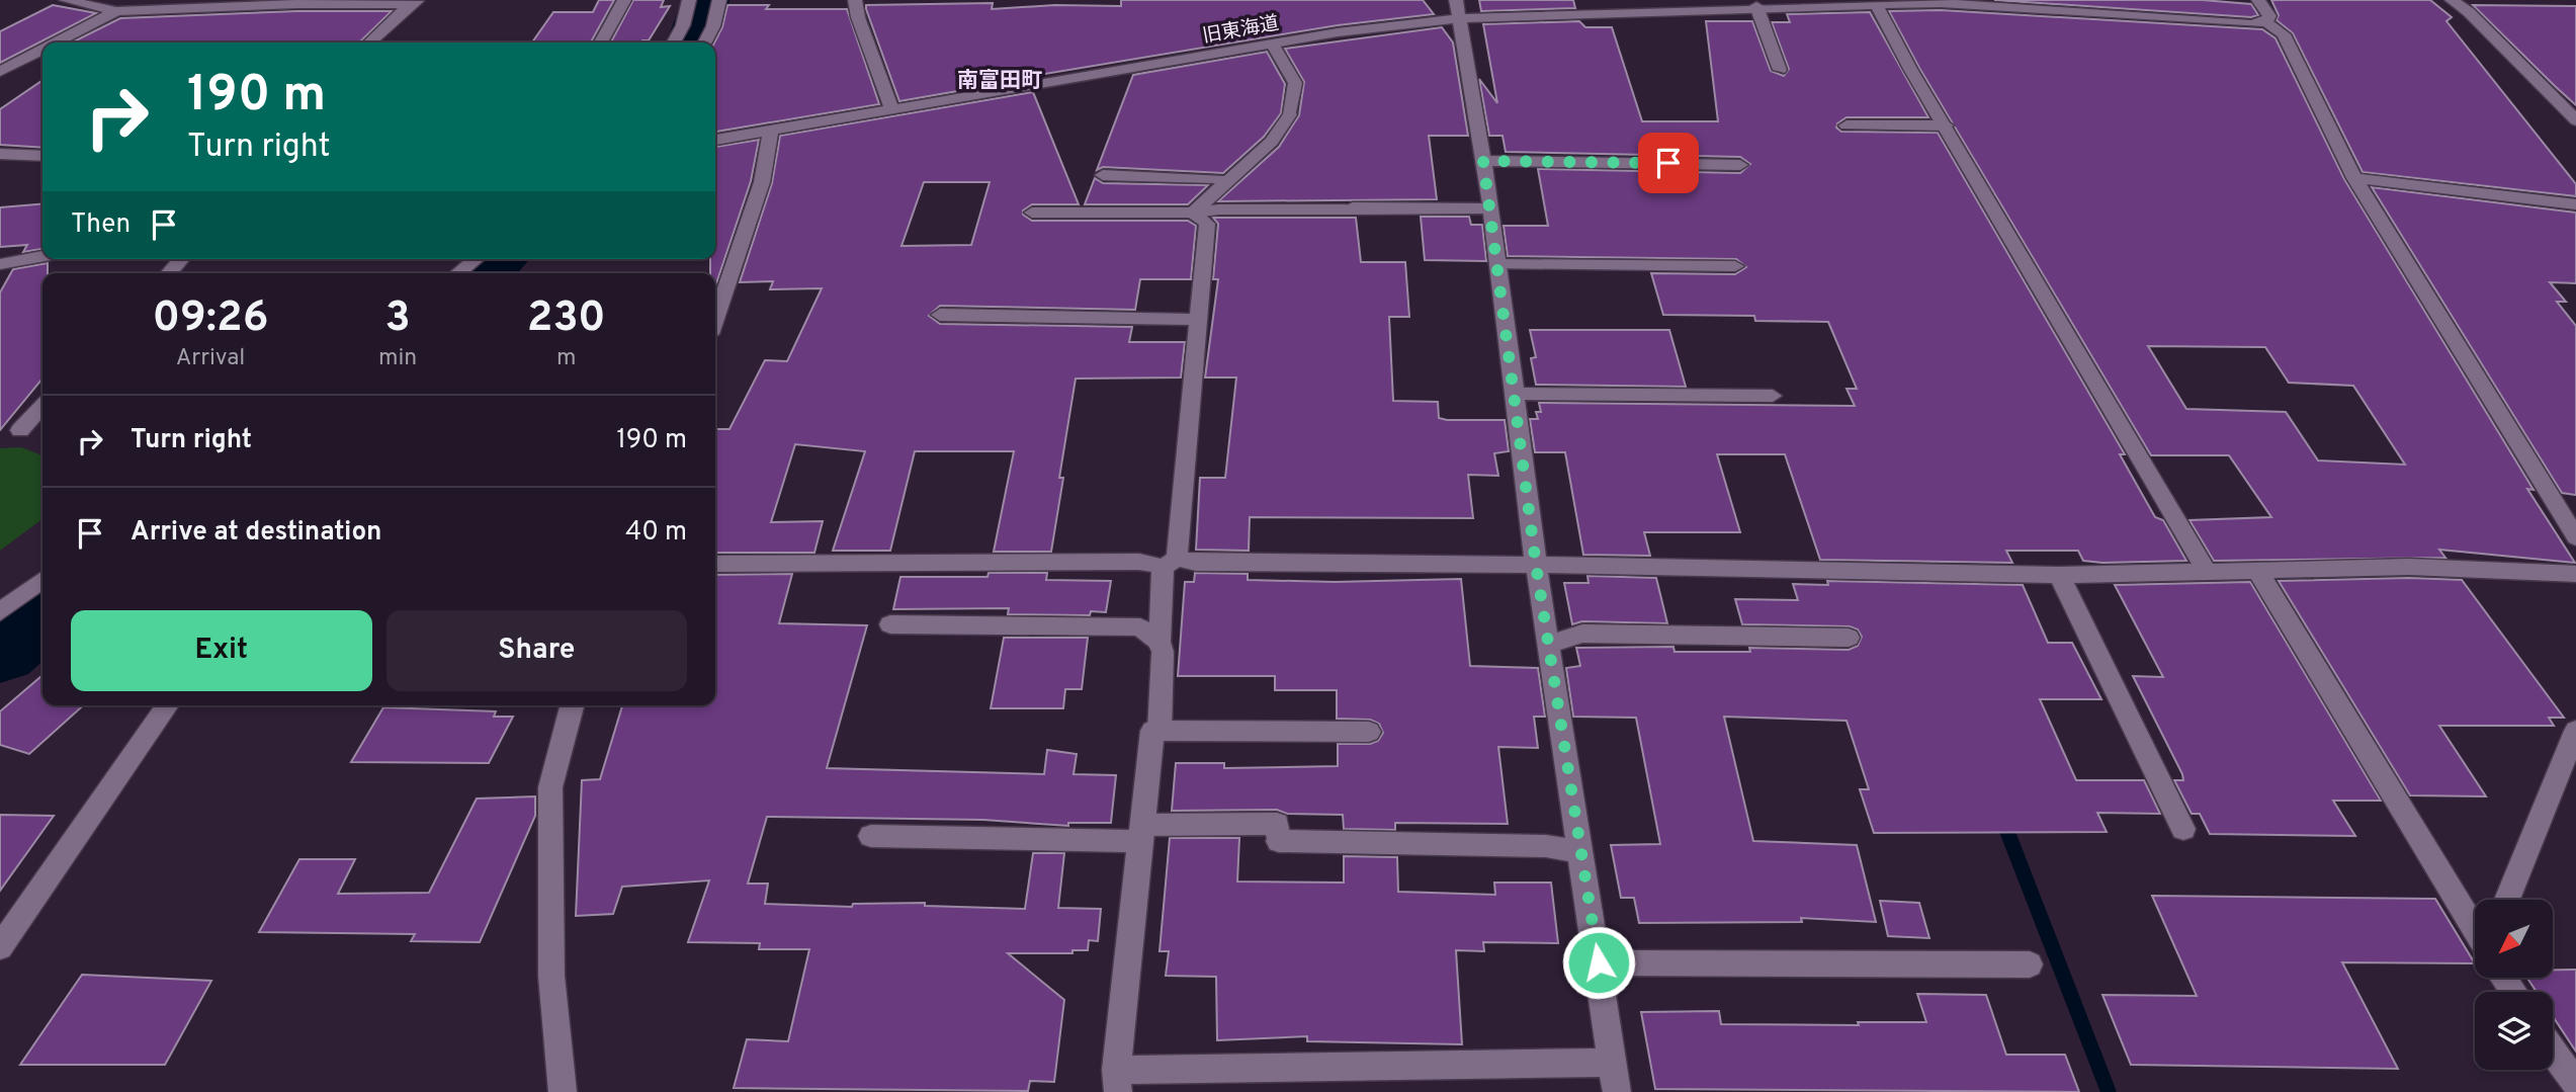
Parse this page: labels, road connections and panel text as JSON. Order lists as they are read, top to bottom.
{
  "streets": {
    "street": ["旧東海道"]
  },
  "districts": ["南富田町"],
  "north": "bottom left",
  "page": {
    "turn": ["190 m", "Turn right"],
    "then": "Then",
    "eta": [
      "09:26",
      "Arrival",
      "3",
      "min",
      "230",
      "m"
    ],
    "list": [
      {
        "name": "Turn right",
        "value": "190 m"
      },
      {
        "name": "Arrive at destination",
        "value": "40 m"
      }
    ],
    "buttons": ["Exit", "Share"]
  }
}
